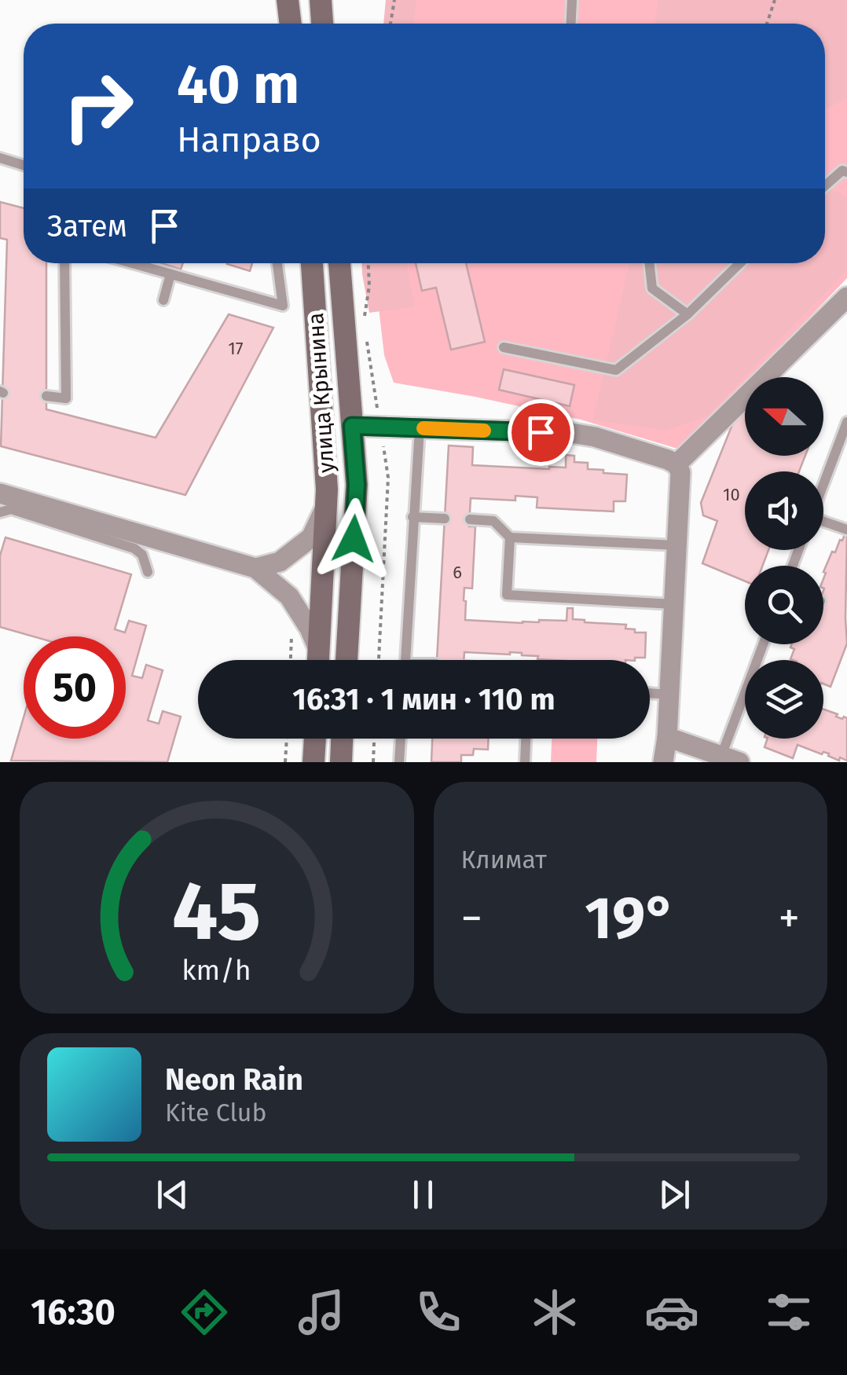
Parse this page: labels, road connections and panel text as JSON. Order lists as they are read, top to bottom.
{
  "streets": {
    "main road": ["улица Крынина"]
  },
  "house_numbers": ["17", "10", "6"],
  "north": "left",
  "page": {
    "turn": ["40 m", "Направо"],
    "then": "Затем",
    "limit": "50",
    "trip": "16:31 · 1 мин · 110 m",
    "tile": "Климат",
    "heat": ["−", "19°", "+"],
    "song": ["Neon Rain", "Kite Club"],
    "tabs": "16:30",
    "gauge": ["45", "km/h"]
  }
}
